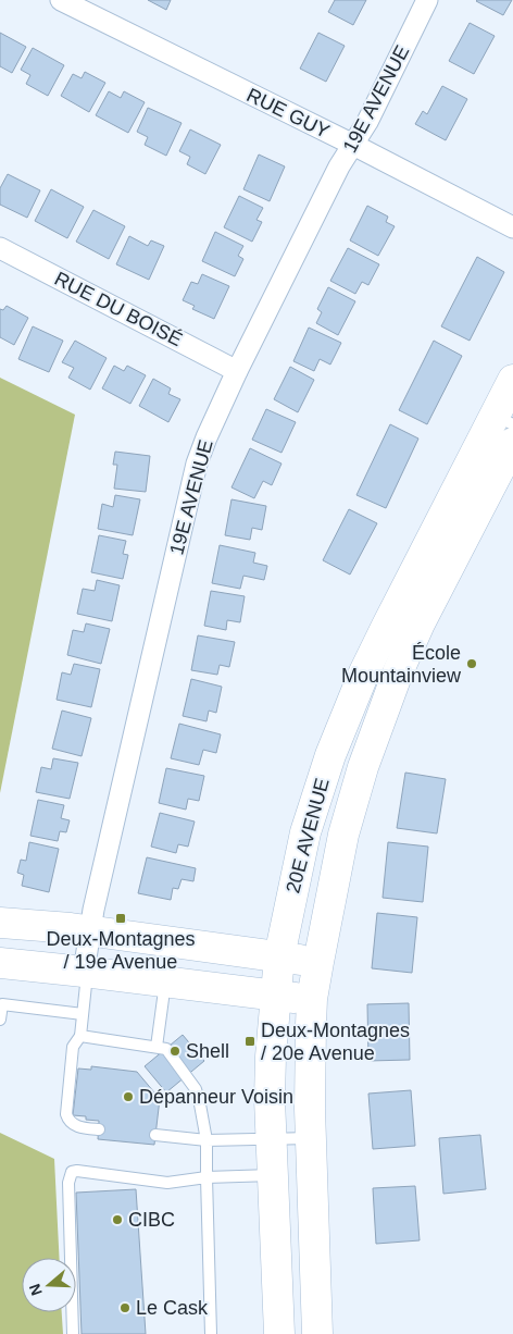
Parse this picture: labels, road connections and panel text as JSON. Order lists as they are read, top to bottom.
{
  "streets": {
    "street": [
      "19E AVENUE",
      "RUE GUY",
      "RUE DU BOISÉ",
      "20E AVENUE"
    ]
  },
  "crossings": [
    ["19E AVENUE", "RUE GUY"],
    ["19E AVENUE", "RUE DU BOISÉ"]
  ],
  "places": {
    "other": [
      "École Mountainview",
      "Shell",
      "Dépanneur Voisin",
      "CIBC",
      "Le Cask"
    ],
    "transit": ["Deux-Montagnes / 19e Avenue", "Deux-Montagnes / 20e Avenue"]
  },
  "north": "left"
}
